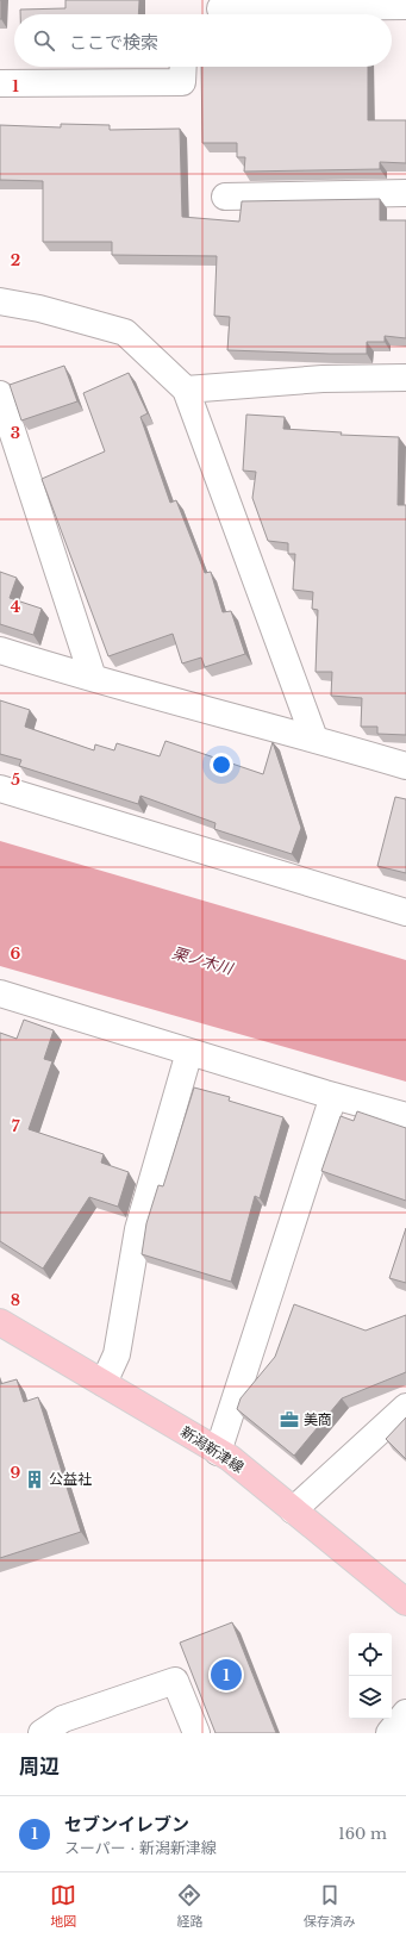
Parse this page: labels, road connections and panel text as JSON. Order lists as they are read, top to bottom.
{
  "streets": {
    "main road": ["新潟新津線"]
  },
  "water": ["栗ノ木川"],
  "places": {
    "office": ["美商"],
    "building": ["公益社"]
  },
  "page": {
    "search": "ここで検索",
    "pins": "1",
    "heading": "周辺",
    "list": [
      {
        "mark": "1",
        "name": "セブンイレブン",
        "note": "スーパー · 新潟新津線",
        "value": "160 m"
      }
    ],
    "nav": ["地図", "経路", "保存済み"]
  },
  "grid": {
    "rows": [
      "1",
      "2",
      "3",
      "4",
      "5",
      "6",
      "7",
      "8",
      "9"
    ]
  }
}
